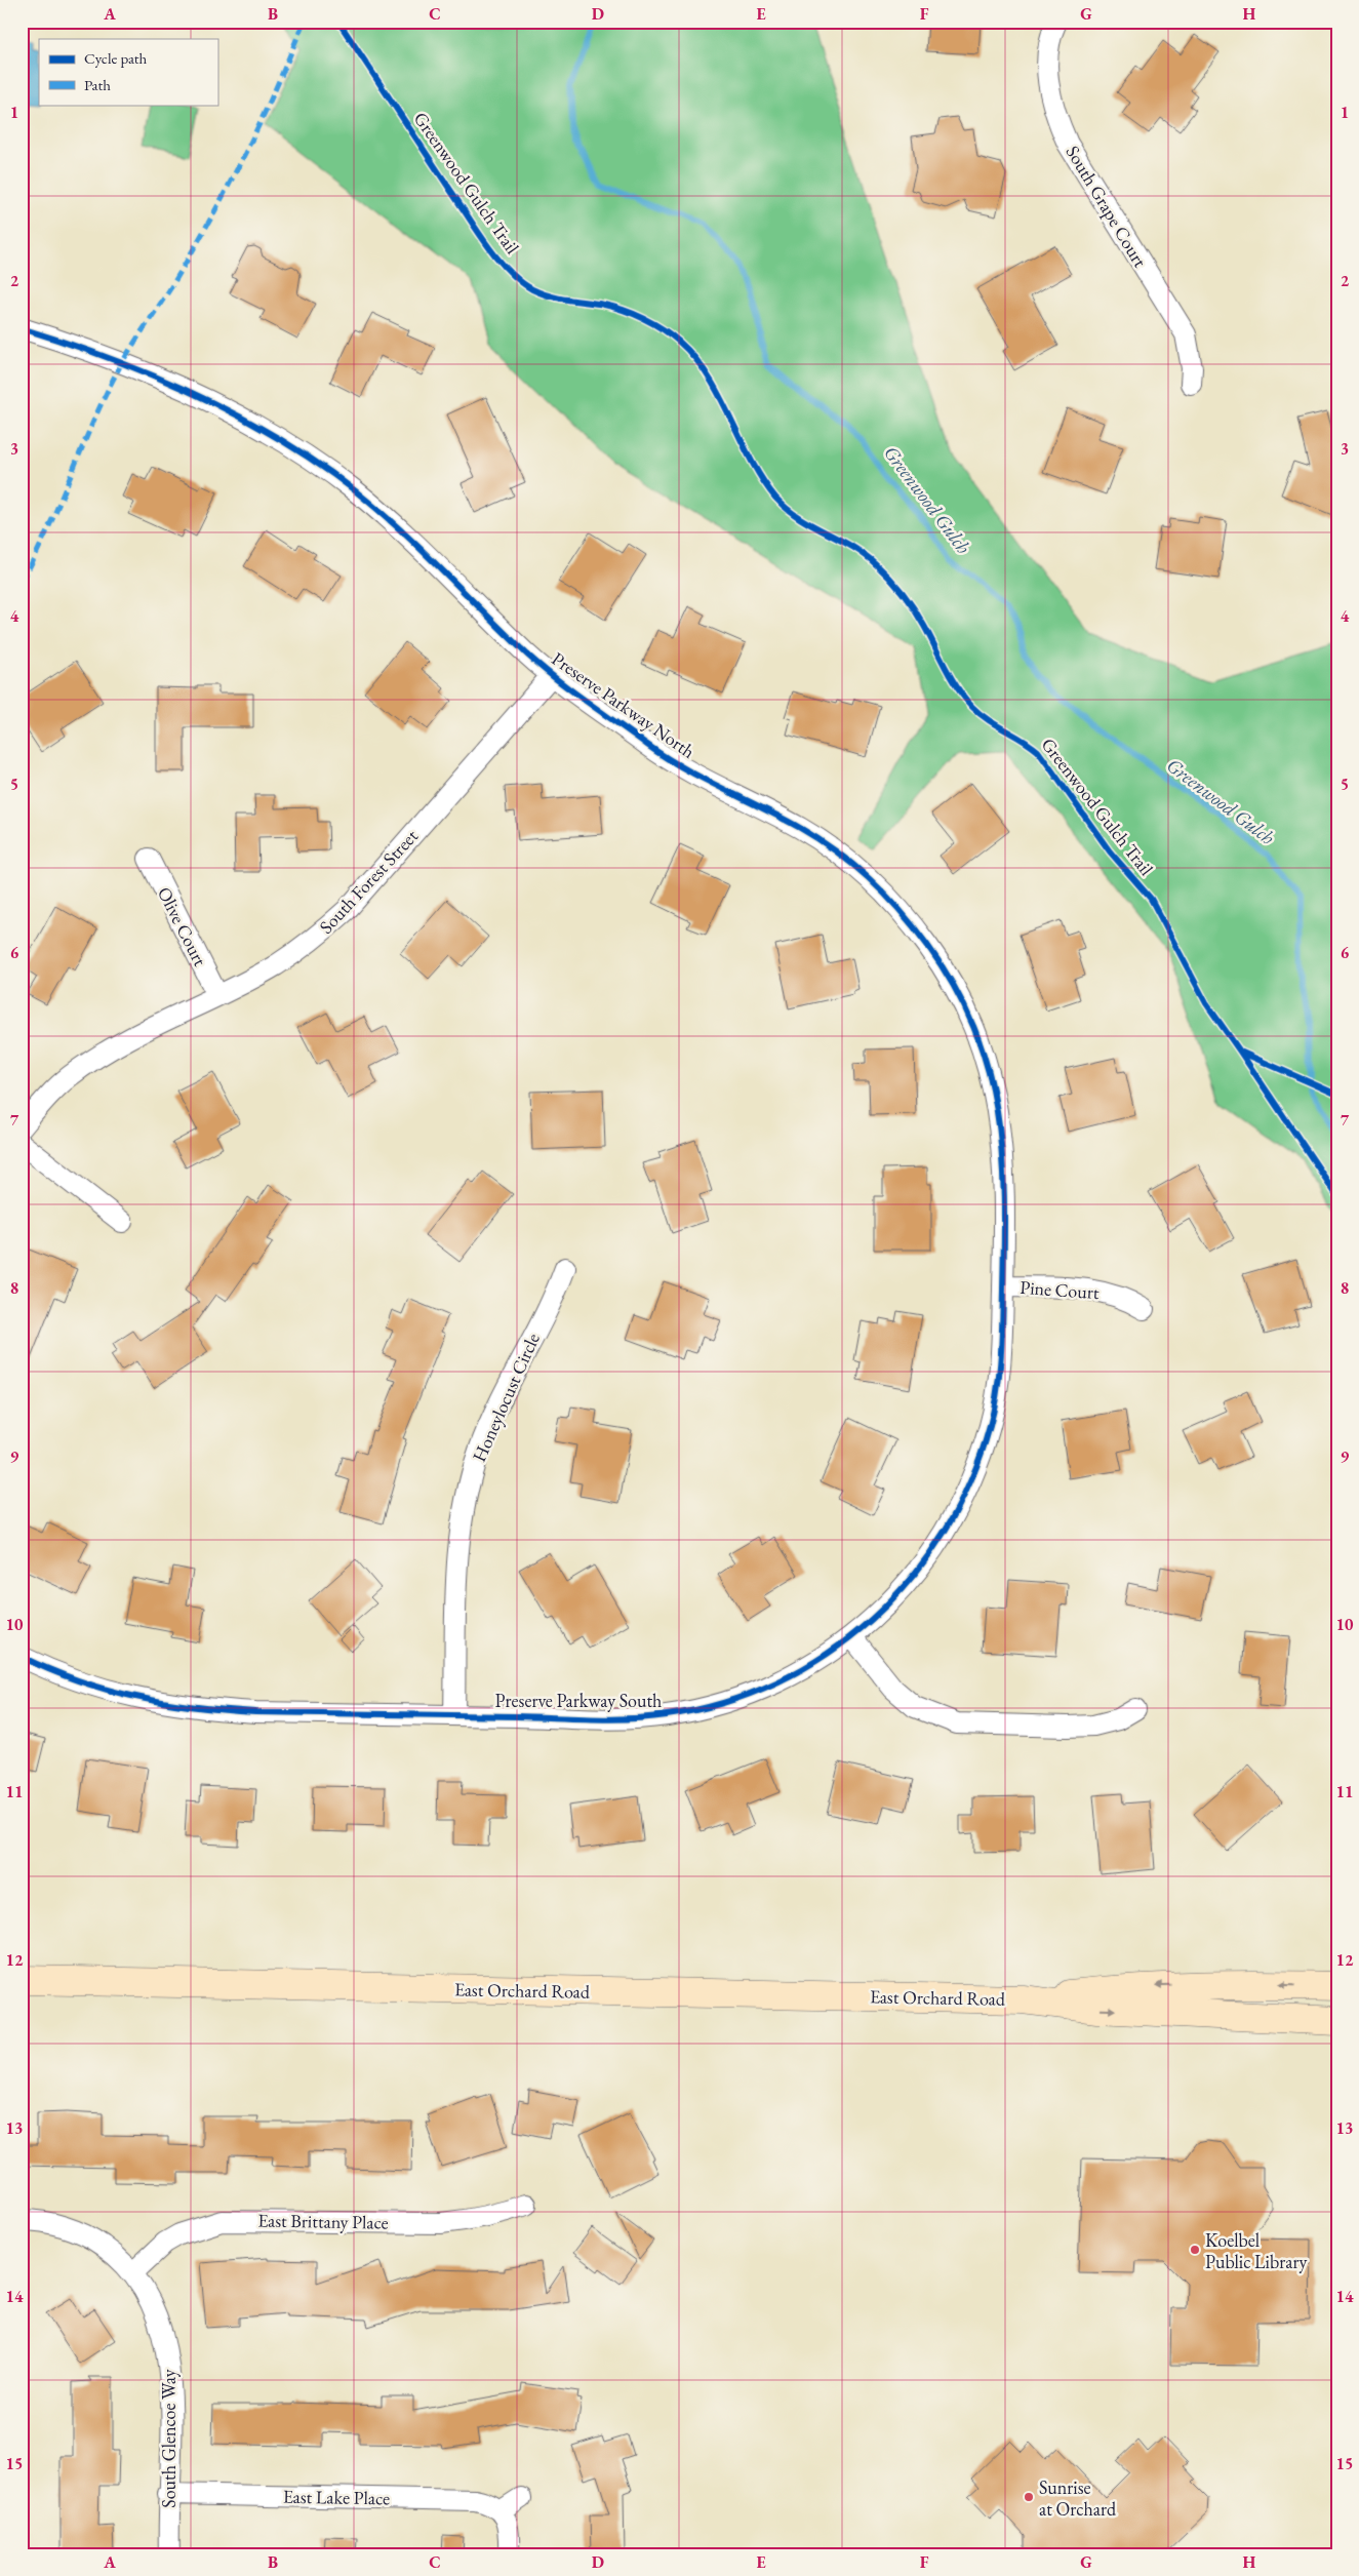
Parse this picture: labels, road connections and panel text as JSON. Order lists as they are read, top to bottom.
{
  "streets": {
    "street": [
      "South Grape Court",
      "Preserve Parkway North",
      "South Forest Street",
      "Olive Court",
      "Pine Court",
      "Honeylocust Circle",
      "Preserve Parkway South",
      "East Orchard Road",
      "East Brittany Place",
      "South Glencoe Way",
      "East Lake Place"
    ],
    "cycle path": ["Greenwood Gulch Trail"]
  },
  "crossings": [
    ["Preserve Parkway North", "South Forest Street"],
    ["Preserve Parkway North", "Pine Court"],
    ["Preserve Parkway North", "Preserve Parkway South"],
    ["South Forest Street", "Olive Court"],
    ["Pine Court", "Preserve Parkway South"],
    ["Honeylocust Circle", "Preserve Parkway South"],
    ["East Brittany Place", "South Glencoe Way"],
    ["South Glencoe Way", "East Lake Place"]
  ],
  "water": ["Greenwood Gulch"],
  "places": ["Koelbel Public Library", "Sunrise at Orchard"],
  "legend": ["Cycle path", "Path"],
  "grid": {
    "columns": [
      "A",
      "B",
      "C",
      "D",
      "E",
      "F",
      "G",
      "H"
    ],
    "rows": [
      "1",
      "2",
      "3",
      "4",
      "5",
      "6",
      "7",
      "8",
      "9",
      "10",
      "11",
      "12",
      "13",
      "14",
      "15"
    ]
  }
}
